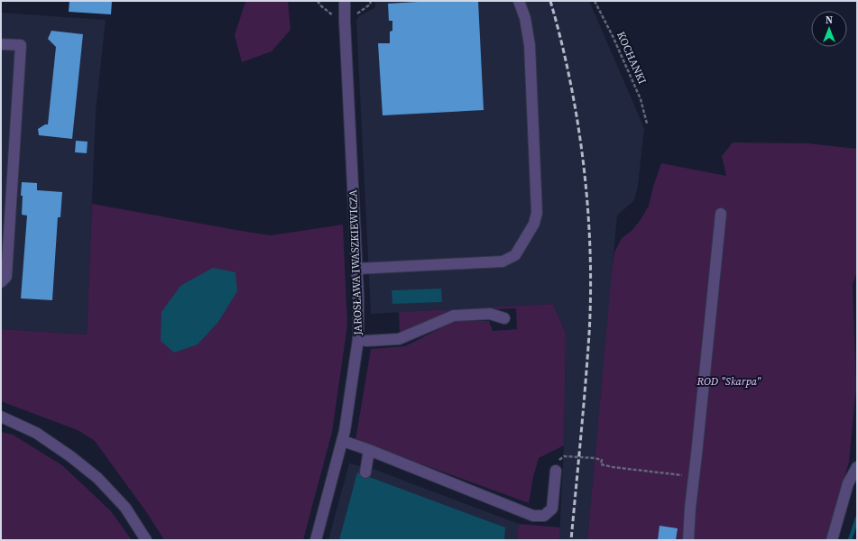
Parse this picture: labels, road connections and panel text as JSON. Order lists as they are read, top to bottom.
{
  "streets": {
    "street": ["JAROSŁAWA IWASZKIEWICZA"],
    "path": ["KOCHANKI"]
  },
  "parks": ["ROD \"Skarpa\""],
  "north": "top"
}
